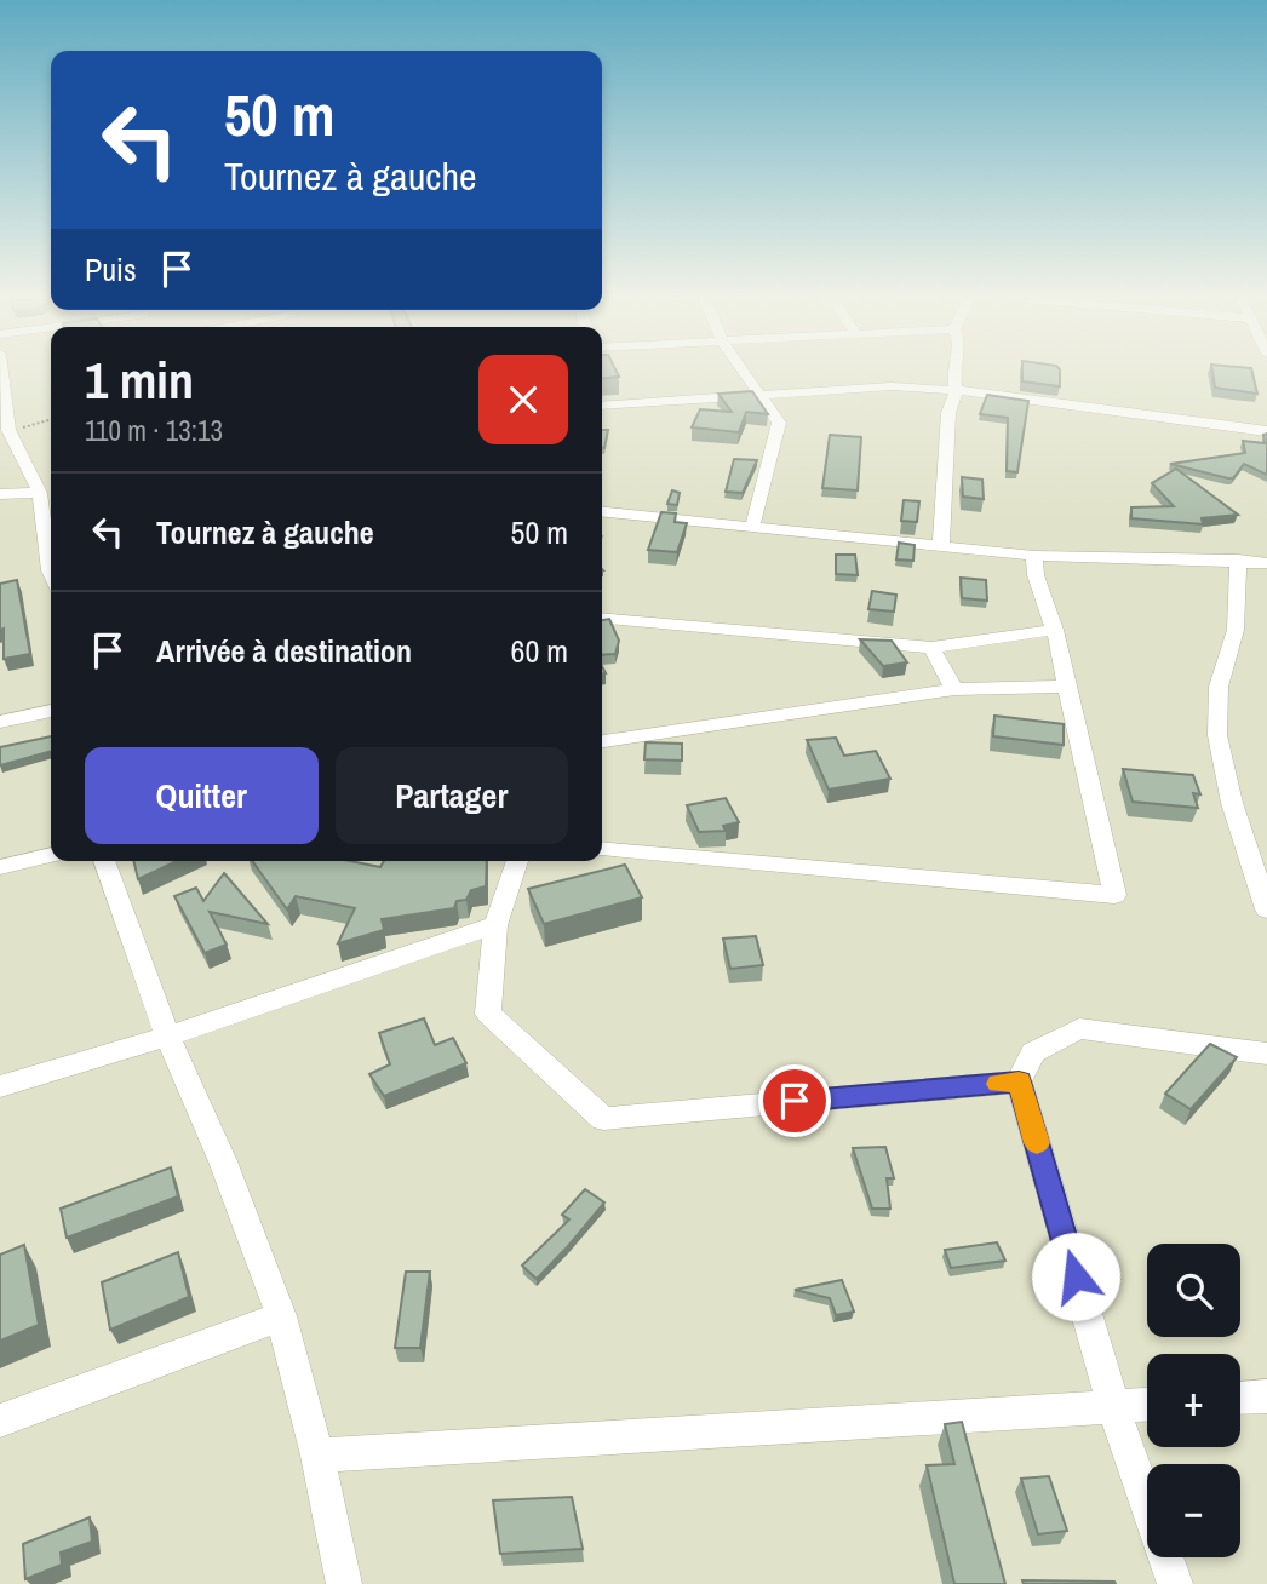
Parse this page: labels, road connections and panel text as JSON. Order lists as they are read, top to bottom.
{
  "page": {
    "turn": ["50 m", "Tournez à gauche"],
    "then": "Puis",
    "heading": ["1 min", "110 m · 13:13"],
    "list": [
      {
        "name": "Tournez à gauche",
        "value": "50 m"
      },
      {
        "name": "Arrivée à destination",
        "value": "60 m"
      }
    ],
    "buttons": ["Quitter", "Partager"],
    "map_buttons": ["+", "−"]
  }
}
